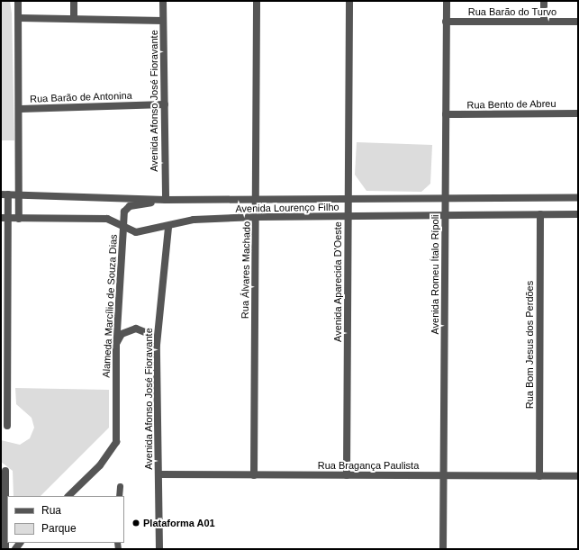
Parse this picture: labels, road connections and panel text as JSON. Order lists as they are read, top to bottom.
{
  "streets": {
    "street": [
      "Rua Barão do Turvo",
      "Rua Barão de Antonina",
      "Avenida Afonso José Fioravante",
      "Rua Bento de Abreu",
      "Avenida Lourenço Filho",
      "Rua Álvares Machado",
      "Avenida Romeu Ítalo Rípoli",
      "Avenida Aparecida D'Oeste",
      "Alameda Marcílio de Souza Dias",
      "Rua Bom Jesus dos Perdões",
      "Rua Bragança Paulista"
    ]
  },
  "crossings": [
    ["Rua Barão do Turvo", "Avenida Romeu Ítalo Rípoli"],
    ["Rua Barão de Antonina", "Avenida Afonso José Fioravante"],
    ["Avenida Afonso José Fioravante", "Avenida Lourenço Filho"],
    ["Avenida Afonso José Fioravante", "Alameda Marcílio de Souza Dias"],
    ["Avenida Afonso José Fioravante", "Rua Bragança Paulista"],
    ["Rua Bento de Abreu", "Avenida Romeu Ítalo Rípoli"],
    ["Avenida Lourenço Filho", "Rua Álvares Machado"],
    ["Avenida Lourenço Filho", "Avenida Romeu Ítalo Rípoli"],
    ["Avenida Lourenço Filho", "Avenida Aparecida D'Oeste"],
    ["Avenida Lourenço Filho", "Alameda Marcílio de Souza Dias"],
    ["Avenida Lourenço Filho", "Rua Bom Jesus dos Perdões"],
    ["Rua Álvares Machado", "Rua Bragança Paulista"],
    ["Avenida Romeu Ítalo Rípoli", "Rua Bragança Paulista"],
    ["Avenida Aparecida D'Oeste", "Rua Bragança Paulista"],
    ["Rua Bom Jesus dos Perdões", "Rua Bragança Paulista"]
  ],
  "places": ["Plataforma A01"],
  "legend": ["Rua", "Parque"]
}
